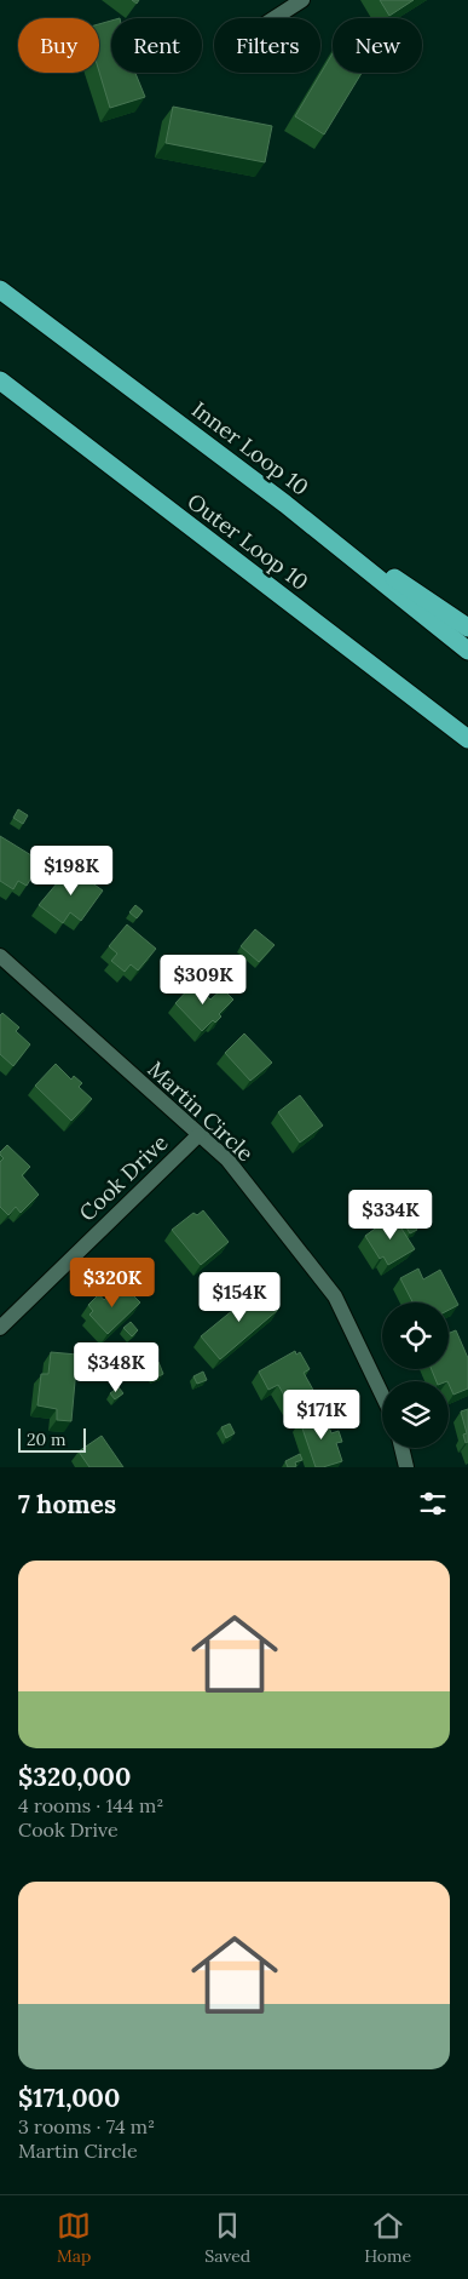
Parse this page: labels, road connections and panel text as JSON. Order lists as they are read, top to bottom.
{
  "streets": {
    "highway": ["Inner Loop 10", "Outer Loop 10"],
    "street": ["Martin Circle", "Cook Drive"]
  },
  "crossings": [
    ["Martin Circle", "Cook Drive"]
  ],
  "scale_bar": "20 m",
  "page": {
    "chip": [
      "Buy",
      "Rent",
      "Filters",
      "New"
    ],
    "price": [
      "$198K",
      "$309K",
      "$334K",
      "$320K",
      "$154K",
      "$348K",
      "$171K"
    ],
    "scale": "20 m",
    "heading": "7 homes",
    "list": [
      {
        "name": "$320,000",
        "note": "4 rooms · 144 m² · Cook Drive"
      },
      {
        "name": "$171,000",
        "note": "3 rooms · 74 m² · Martin Circle"
      }
    ],
    "tabs": ["Map", "Saved", "Home"]
  }
}
